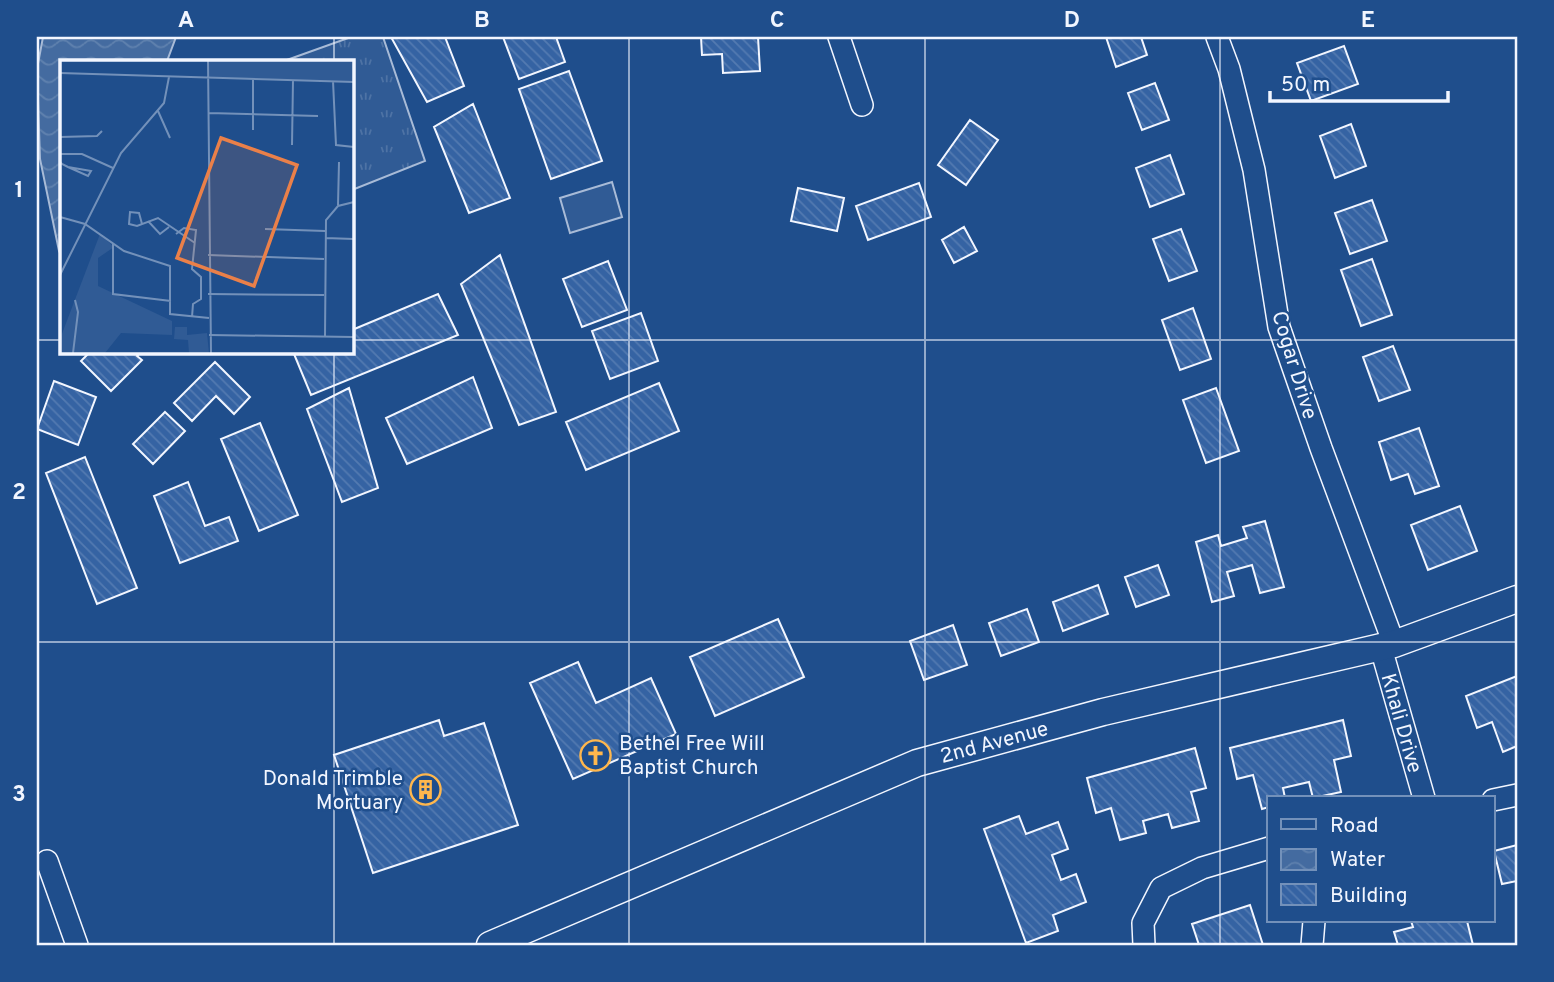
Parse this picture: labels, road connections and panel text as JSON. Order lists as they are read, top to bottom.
{
  "streets": {
    "street": ["Cogar Drive", "Khali Drive", "2nd Avenue"]
  },
  "crossings": [
    ["Cogar Drive", "Khali Drive"],
    ["Cogar Drive", "2nd Avenue"],
    ["Khali Drive", "2nd Avenue"]
  ],
  "places": {
    "church": ["Bethel Free Will Baptist Church"],
    "building": ["Donald Trimble Mortuary"]
  },
  "legend": ["Road", "Water", "Building"],
  "scale_bar": "50 m",
  "grid": {
    "columns": [
      "A",
      "B",
      "C",
      "D",
      "E"
    ],
    "rows": ["1", "2", "3"]
  }
}
